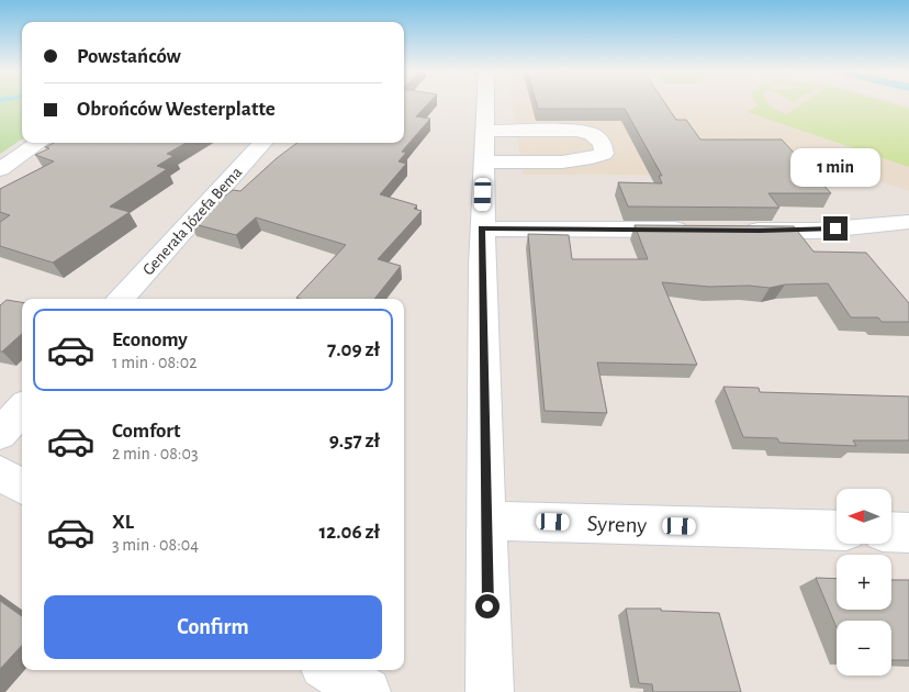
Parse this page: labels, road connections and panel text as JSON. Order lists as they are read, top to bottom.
{
  "streets": {
    "street": ["Generała Józefa Bema", "Syreny"]
  },
  "north": "left",
  "page": {
    "banner": ["Powstańców", "Obrońców Westerplatte"],
    "bubble": "1 min",
    "list": [
      {
        "name": "Economy",
        "note": "1 min · 08:02",
        "value": "7.09 zł"
      },
      {
        "name": "Comfort",
        "note": "2 min · 08:03",
        "value": "9.57 zł"
      },
      {
        "name": "XL",
        "note": "3 min · 08:04",
        "value": "12.06 zł"
      }
    ],
    "map_buttons": ["+", "−"],
    "buttons": "Confirm"
  }
}
